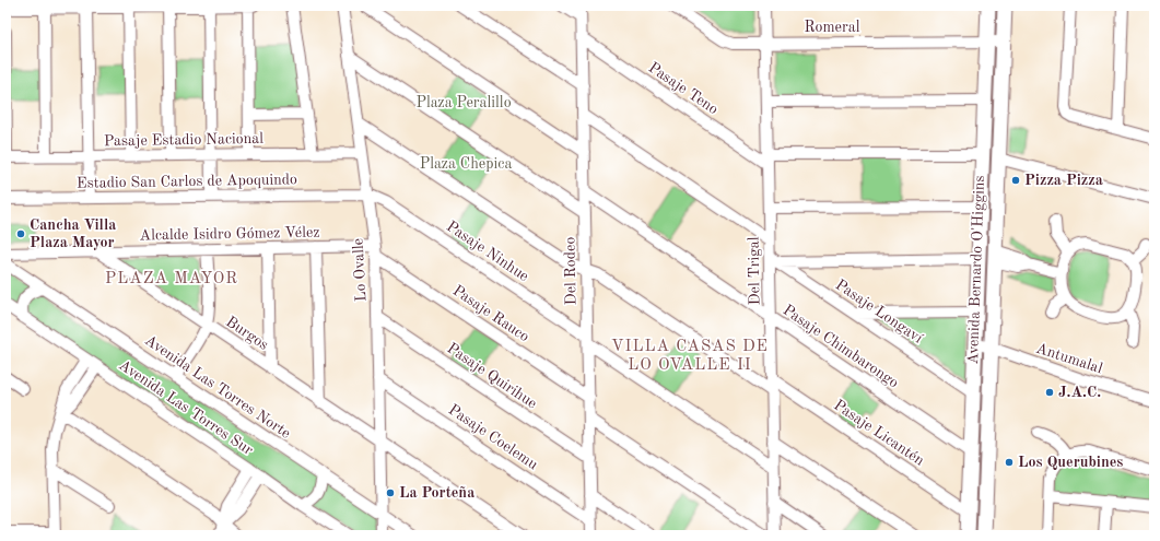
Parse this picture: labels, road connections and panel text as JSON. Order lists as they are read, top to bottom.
{
  "streets": {
    "main road": ["Avenida Bernardo O'Higgins"],
    "street": [
      "Romeral",
      "Pasaje Teno",
      "Pasaje Estadio Nacional",
      "Estadio San Carlos de Apoquindo",
      "Alcalde Isidro Gómez Vélez",
      "Pasaje Ninhue",
      "Lo Ovalle",
      "Del Rodeo",
      "Del Trigal",
      "Pasaje Longaví",
      "Pasaje Rauco",
      "Burgos",
      "Pasaje Chimbarongo",
      "Antumalal",
      "Pasaje Quirihue",
      "Avenida Las Torres Norte",
      "Avenida Las Torres Sur",
      "Pasaje Licantén",
      "Pasaje Coelemu"
    ]
  },
  "crossings": [
    ["Romeral", "Avenida Bernardo O'Higgins"],
    ["Romeral", "Del Trigal"],
    ["Pasaje Teno", "Del Rodeo"],
    ["Pasaje Teno", "Del Trigal"],
    ["Pasaje Estadio Nacional", "Lo Ovalle"],
    ["Estadio San Carlos de Apoquindo", "Pasaje Ninhue"],
    ["Estadio San Carlos de Apoquindo", "Lo Ovalle"],
    ["Alcalde Isidro Gómez Vélez", "Lo Ovalle"],
    ["Alcalde Isidro Gómez Vélez", "Pasaje Rauco"],
    ["Alcalde Isidro Gómez Vélez", "Burgos"],
    ["Pasaje Ninhue", "Lo Ovalle"],
    ["Pasaje Ninhue", "Del Rodeo"],
    ["Pasaje Ninhue", "Del Trigal"],
    ["Lo Ovalle", "Pasaje Rauco"],
    ["Lo Ovalle", "Burgos"],
    ["Lo Ovalle", "Pasaje Quirihue"],
    ["Lo Ovalle", "Avenida Las Torres Norte"],
    ["Lo Ovalle", "Pasaje Coelemu"],
    ["Avenida Bernardo O'Higgins", "Pasaje Longaví"],
    ["Avenida Bernardo O'Higgins", "Pasaje Chimbarongo"],
    ["Avenida Bernardo O'Higgins", "Antumalal"],
    ["Avenida Bernardo O'Higgins", "Pasaje Licantén"],
    ["Del Rodeo", "Pasaje Rauco"],
    ["Del Rodeo", "Pasaje Chimbarongo"],
    ["Del Rodeo", "Pasaje Quirihue"],
    ["Del Rodeo", "Pasaje Coelemu"],
    ["Del Trigal", "Pasaje Longaví"],
    ["Del Trigal", "Pasaje Chimbarongo"],
    ["Del Trigal", "Pasaje Licantén"]
  ],
  "districts": ["PLAZA MAYOR", "VILLA CASAS DE LO OVALLE II"],
  "parks": ["Plaza Peralillo", "Plaza Chepica"],
  "places": [
    "Pizza Pizza",
    "Cancha Villa Plaza Mayor",
    "J.A.C.",
    "Los Querubines",
    "La Porteña"
  ]
}
